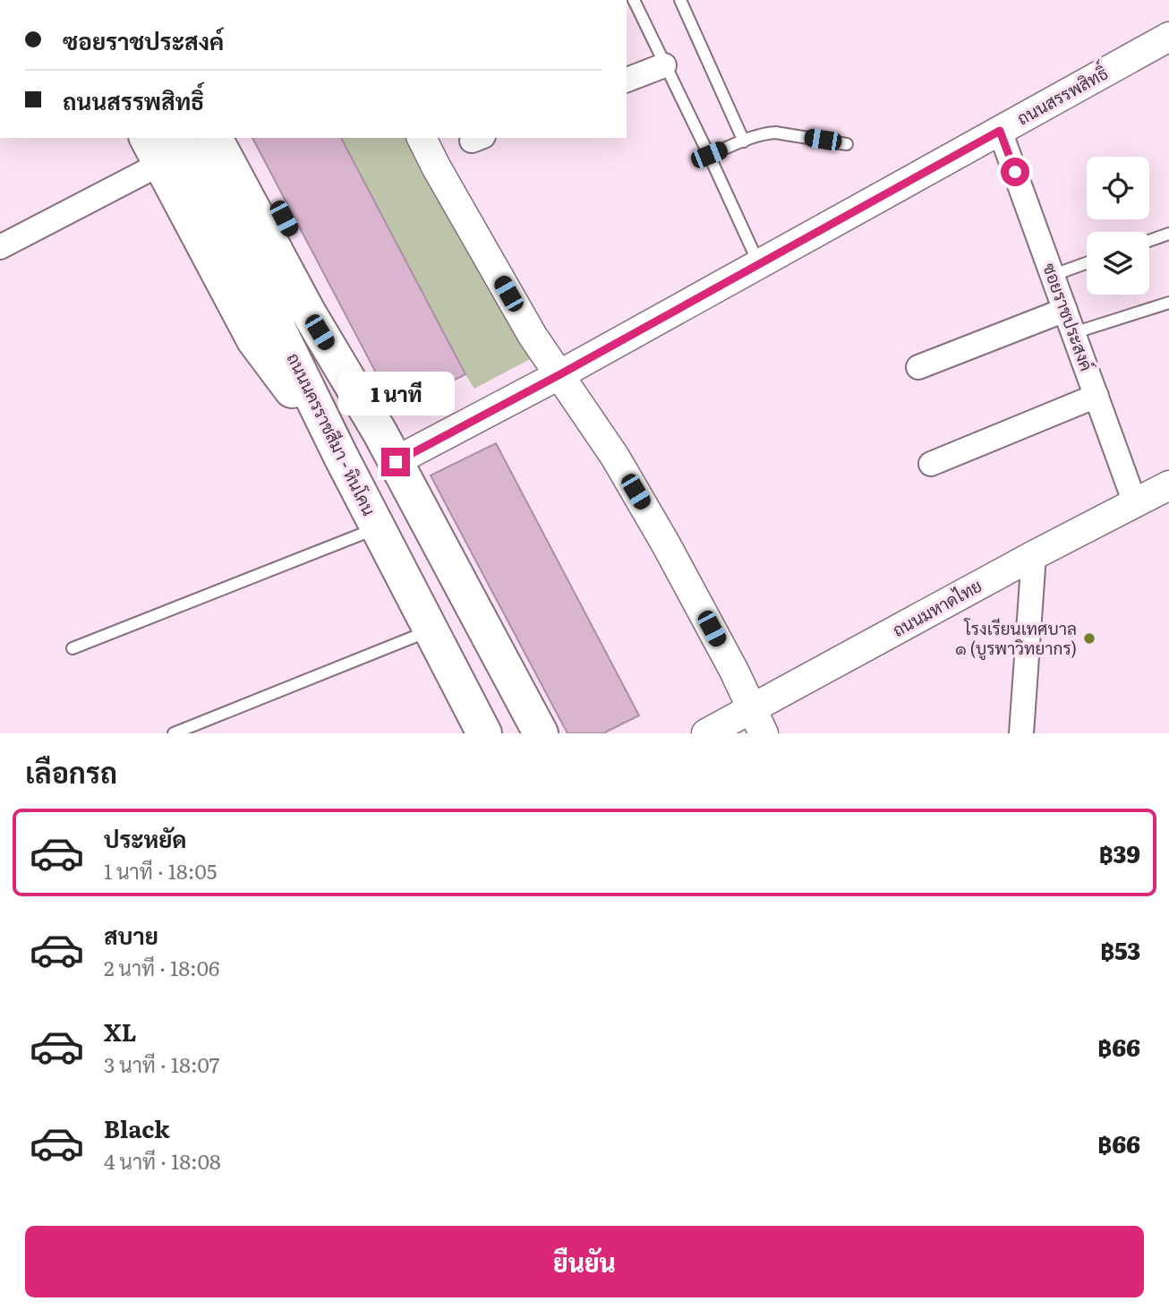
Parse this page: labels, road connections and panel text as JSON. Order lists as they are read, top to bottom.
{
  "streets": {
    "main road": ["ถนนนครราชสีมา - หินโคน"],
    "street": ["ถนนสรรพสิทธิ์", "ซอยราชประสงค์", "ถนนมหาดไทย"]
  },
  "crossings": [
    ["ถนนสรรพสิทธิ์", "ซอยราชประสงค์"],
    ["ซอยราชประสงค์", "ถนนมหาดไทย"]
  ],
  "places": ["โรงเรียนเทศบาล ๑ (บูรพาวิทยากร)"],
  "page": {
    "banner": ["ซอยราชประสงค์", "ถนนสรรพสิทธิ์"],
    "bubble": "1 นาที",
    "heading": "เลือกรถ",
    "list": [
      {
        "name": "ประหยัด",
        "note": "1 นาที · 18:05",
        "value": "฿39"
      },
      {
        "name": "สบาย",
        "note": "2 นาที · 18:06",
        "value": "฿53"
      },
      {
        "name": "XL",
        "note": "3 นาที · 18:07",
        "value": "฿66"
      },
      {
        "name": "Black",
        "note": "4 นาที · 18:08",
        "value": "฿66"
      }
    ],
    "buttons": "ยืนยัน"
  }
}
